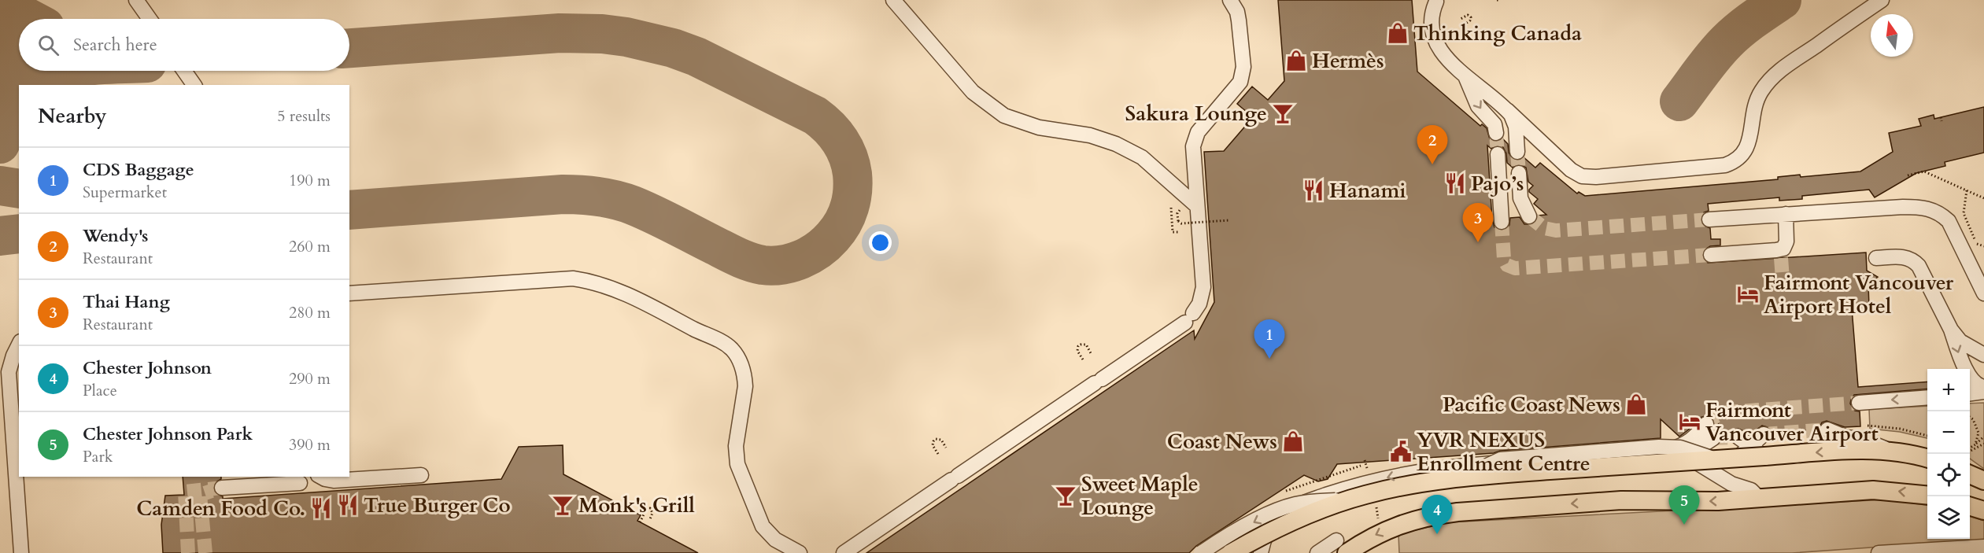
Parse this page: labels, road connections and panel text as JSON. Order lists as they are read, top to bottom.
{
  "places": {
    "shop": [
      "Thinking Canada",
      "Hermès",
      "Pacific Coast News",
      "Coast News"
    ],
    "bar": ["Sakura Lounge", "Sweet Maple Lounge", "Monk's Grill"],
    "restaurant": [
      "Pajo’s",
      "Hanami",
      "True Burger Co",
      "Camden Food Co."
    ],
    "hotel": ["Fairmont Vancouver Airport Hotel", "Fairmont Vancouver Airport"],
    "public building": ["YVR NEXUS Enrollment Centre"]
  },
  "north": "top",
  "page": {
    "search": "Search here",
    "heading": ["Nearby", "5 results"],
    "pins": [
      "2",
      "3",
      "1",
      "5",
      "4"
    ],
    "list": [
      {
        "mark": "1",
        "name": "CDS Baggage",
        "note": "Supermarket",
        "value": "190 m"
      },
      {
        "mark": "2",
        "name": "Wendy's",
        "note": "Restaurant",
        "value": "260 m"
      },
      {
        "mark": "3",
        "name": "Thai Hang",
        "note": "Restaurant",
        "value": "280 m"
      },
      {
        "mark": "4",
        "name": "Chester Johnson",
        "note": "Place",
        "value": "290 m"
      },
      {
        "mark": "5",
        "name": "Chester Johnson Park",
        "note": "Park",
        "value": "390 m"
      }
    ],
    "map_buttons": ["+", "−"]
  }
}
